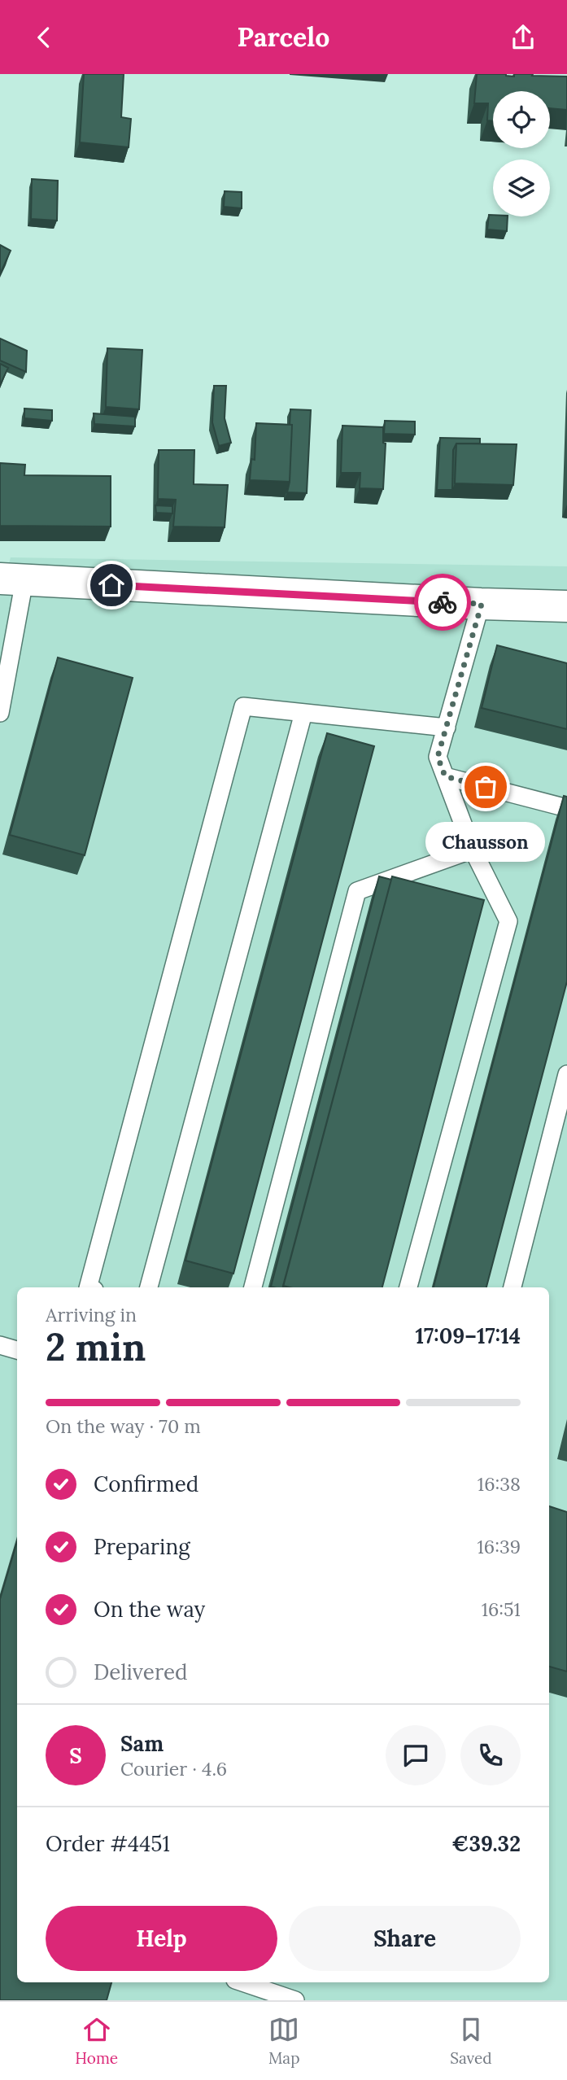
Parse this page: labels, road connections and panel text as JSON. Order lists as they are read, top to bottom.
{
  "places": ["Chausson"],
  "page": {
    "header": "Parcelo",
    "bubble": "Chausson",
    "heading": ["2 min", "Arriving in", "17:09–17:14"],
    "panel": [
      "Sam",
      "Courier · 4.6",
      "Order #4451",
      "€39.32"
    ],
    "bar": "On the way · 70 m",
    "list": [
      ["Confirmed", "16:38"],
      ["Preparing", "16:39"],
      ["On the way", "16:51"],
      "Delivered"
    ],
    "round": "S",
    "buttons": ["Help", "Share"],
    "tabs": ["Home", "Map", "Saved"]
  }
}
